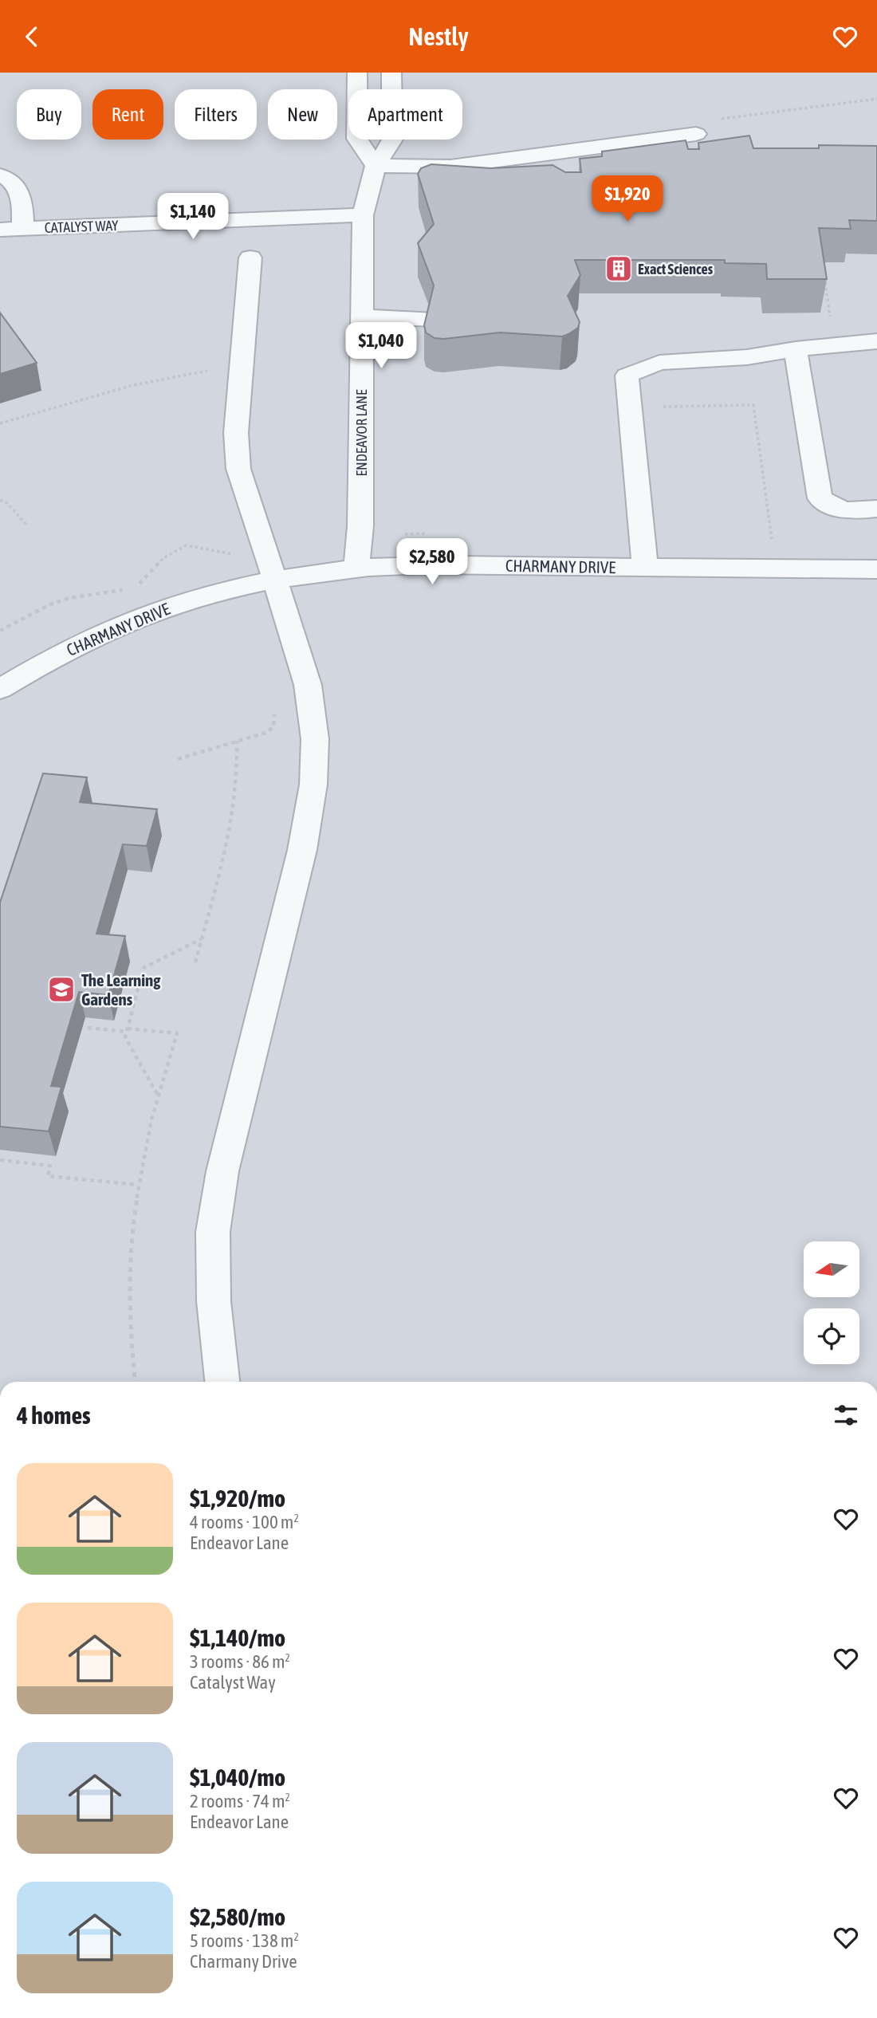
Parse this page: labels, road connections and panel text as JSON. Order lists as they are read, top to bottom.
{
  "streets": {
    "street": ["CATALYST WAY", "ENDEAVOR LANE", "CHARMANY DRIVE"]
  },
  "crossings": [
    ["CATALYST WAY", "ENDEAVOR LANE"],
    ["ENDEAVOR LANE", "CHARMANY DRIVE"]
  ],
  "places": {
    "building": ["Exact Sciences"],
    "school or university": ["The Learning Gardens"]
  },
  "north": "left",
  "page": {
    "header": "Nestly",
    "chip": [
      "Buy",
      "Rent",
      "Filters",
      "New",
      "Apartment"
    ],
    "price": [
      "$1,920",
      "$1,140",
      "$1,040",
      "$2,580"
    ],
    "heading": "4 homes",
    "list": [
      {
        "name": "$1,920/mo",
        "note": "4 rooms · 100 m² · Endeavor Lane"
      },
      {
        "name": "$1,140/mo",
        "note": "3 rooms · 86 m² · Catalyst Way"
      },
      {
        "name": "$1,040/mo",
        "note": "2 rooms · 74 m² · Endeavor Lane"
      },
      {
        "name": "$2,580/mo",
        "note": "5 rooms · 138 m² · Charmany Drive"
      }
    ]
  }
}
